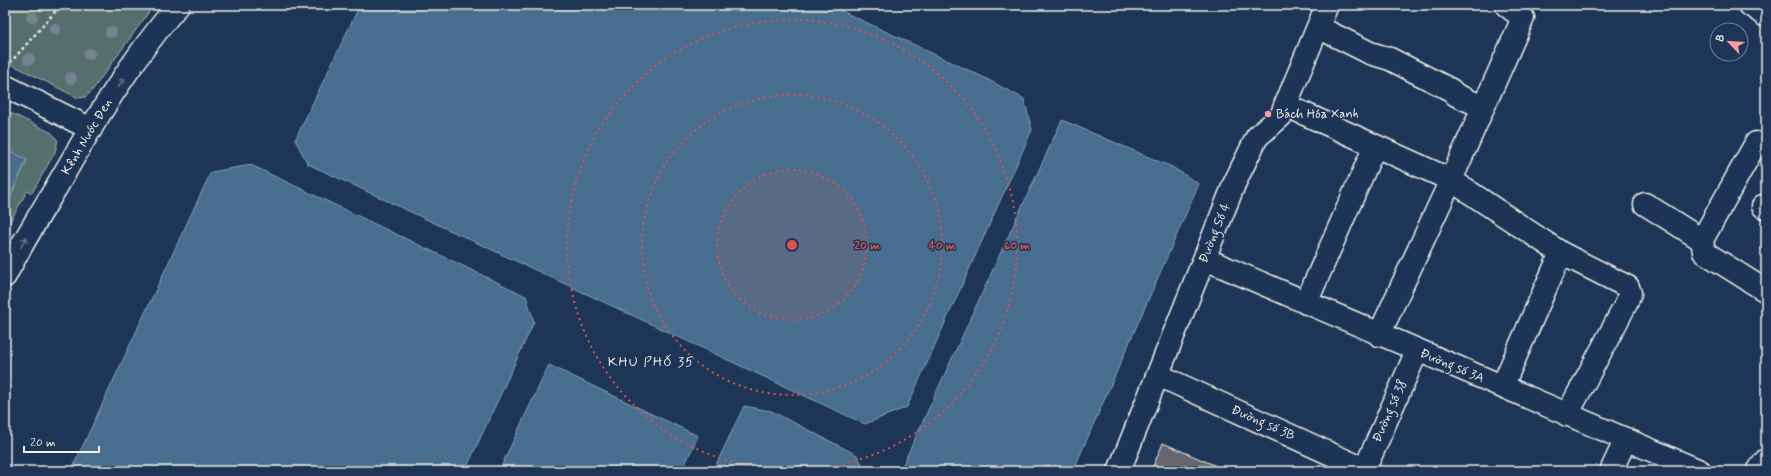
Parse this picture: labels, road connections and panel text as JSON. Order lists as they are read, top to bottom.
{
  "streets": {
    "street": [
      "Kênh Nước Đen",
      "Đường Số 4",
      "Đường số 3A",
      "Đường số 38",
      "Đường số 3B"
    ]
  },
  "crossings": [
    ["Đường Số 4", "Đường số 3A"],
    ["Đường Số 4", "Đường số 3B"],
    ["Đường số 3A", "Đường số 38"],
    ["Đường số 38", "Đường số 3B"]
  ],
  "one_way": ["Kênh Nước Đen"],
  "districts": ["KHU PHỐ 35"],
  "places": ["Bách Hóa Xanh"],
  "scale_bar": "20 m",
  "north": "top left",
  "rings": ["20 m", "40 m", "60 m"]
}
